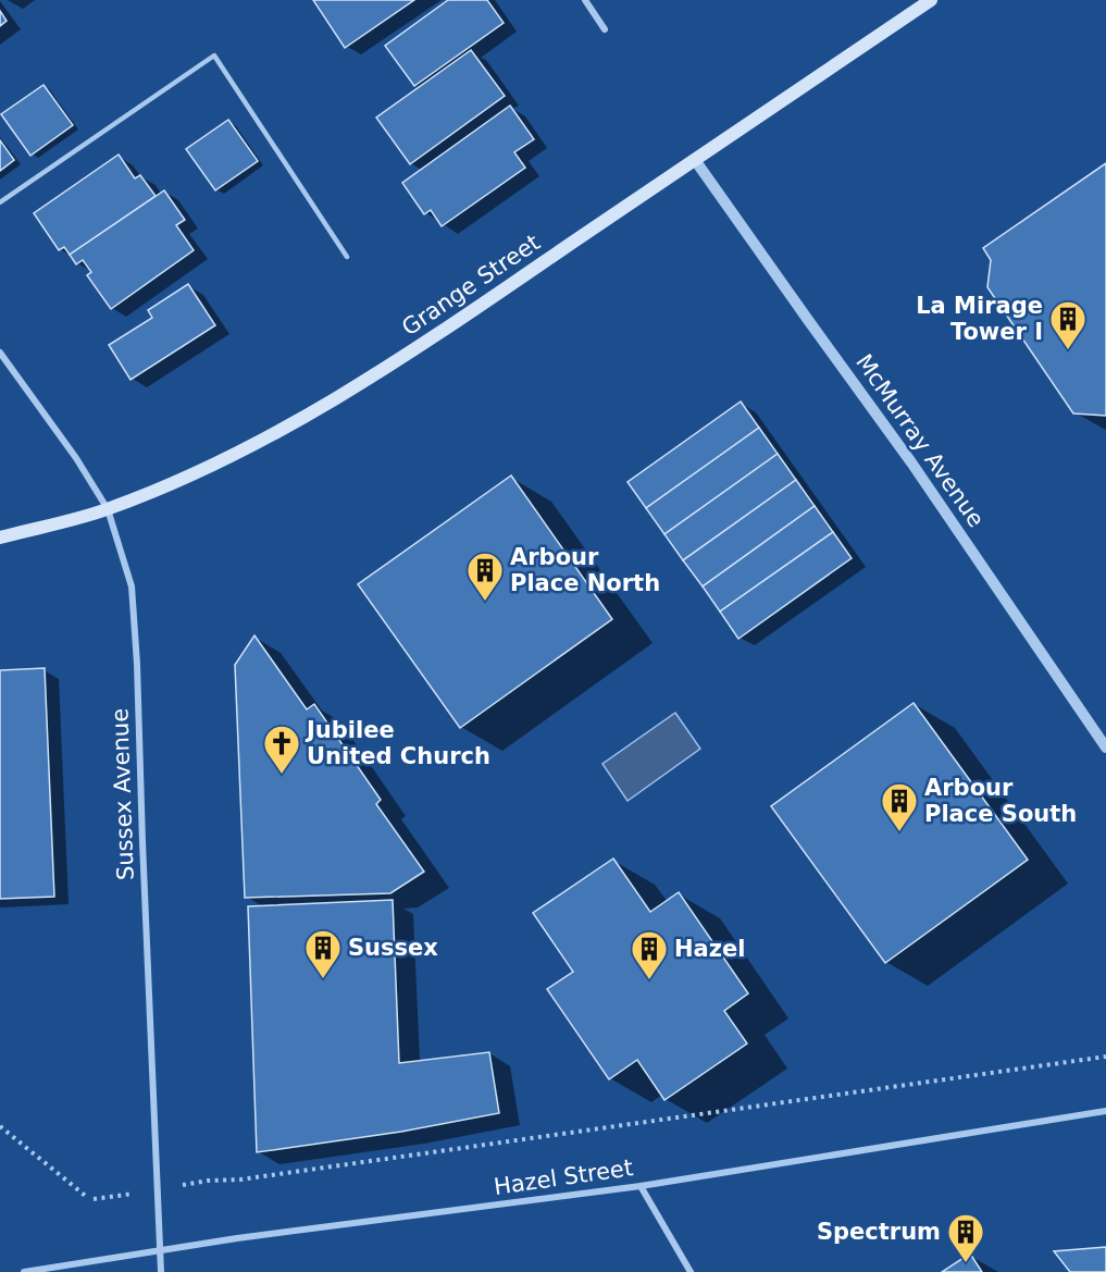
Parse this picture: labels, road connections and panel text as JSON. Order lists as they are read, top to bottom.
{
  "streets": {
    "main road": ["Grange Street"],
    "street": ["McMurray Avenue", "Sussex Avenue", "Hazel Street"]
  },
  "crossings": [
    ["Grange Street", "McMurray Avenue"],
    ["Grange Street", "Sussex Avenue"],
    ["Sussex Avenue", "Hazel Street"]
  ],
  "places": {
    "building": [
      "La Mirage Tower I",
      "Arbour Place North",
      "Arbour Place South",
      "Sussex",
      "Hazel",
      "Spectrum"
    ],
    "church": ["Jubilee United Church"]
  }
}
